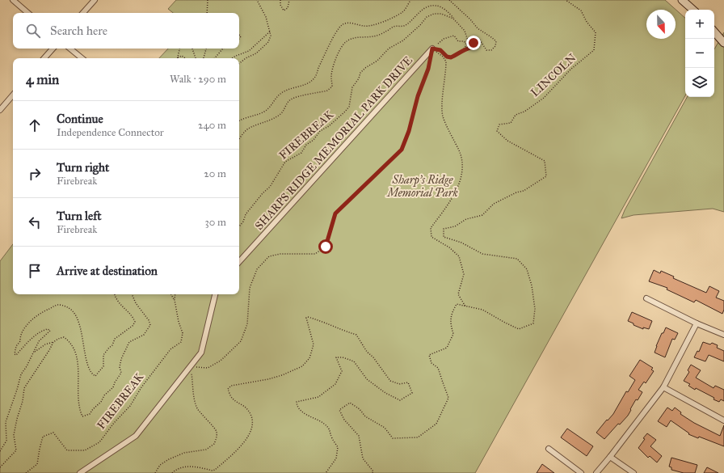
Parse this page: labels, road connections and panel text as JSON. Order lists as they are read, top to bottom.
{
  "streets": {
    "street": ["SHARPS RIDGE MEMORIAL PARK DRIVE"],
    "path": ["LINCOLN", "FIREBREAK"]
  },
  "parks": ["Sharp's Ridge Memorial Park"],
  "north": "bottom",
  "page": {
    "map_buttons": ["+", "−"],
    "search": "Search here",
    "heading": ["4 min", "Walk · 290 m"],
    "list": [
      ["Continue", "Independence Connector", "240 m"],
      ["Turn right", "Firebreak", "20 m"],
      ["Turn left", "Firebreak", "30 m"],
      "Arrive at destination"
    ]
  }
}
